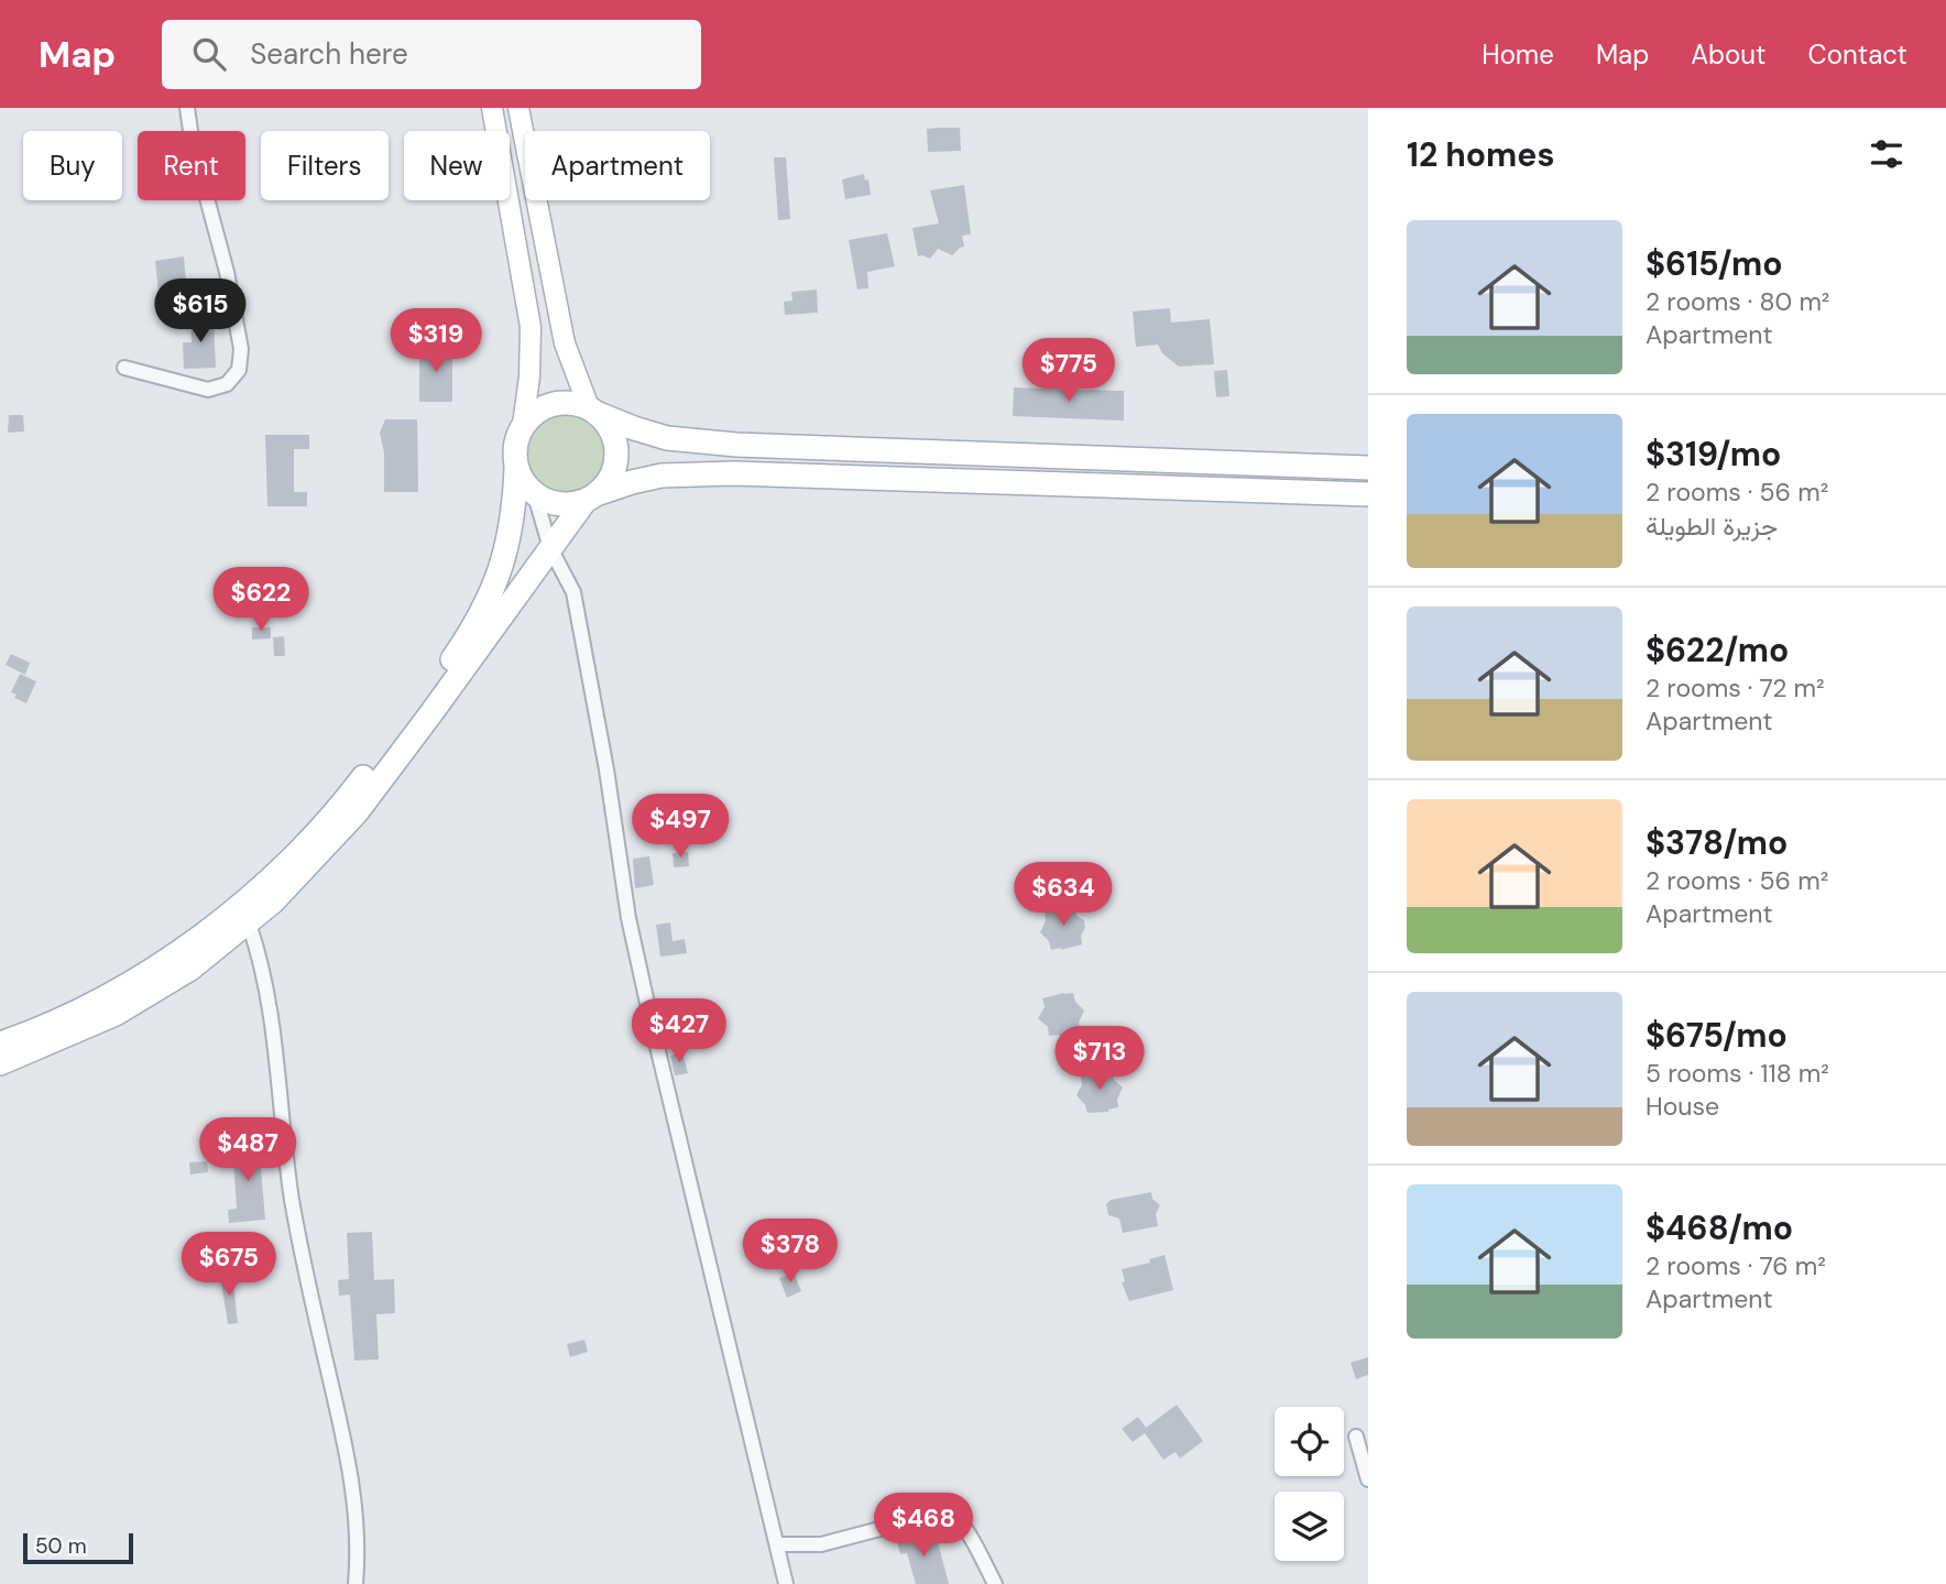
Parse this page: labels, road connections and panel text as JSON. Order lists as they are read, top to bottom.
{
  "scale_bar": "50 m",
  "page": {
    "header": "Map",
    "search": "Search here",
    "nav": [
      "Home",
      "Map",
      "About",
      "Contact"
    ],
    "heading": "12 homes",
    "chip": [
      "Buy",
      "Rent",
      "Filters",
      "New",
      "Apartment"
    ],
    "list": [
      {
        "name": "$615/mo",
        "note": "2 rooms · 80 m² · Apartment"
      },
      {
        "name": "$319/mo",
        "note": "2 rooms · 56 m² · جزيرة الطويلة"
      },
      {
        "name": "$622/mo",
        "note": "2 rooms · 72 m² · Apartment"
      },
      {
        "name": "$378/mo",
        "note": "2 rooms · 56 m² · Apartment"
      },
      {
        "name": "$675/mo",
        "note": "5 rooms · 118 m² · House"
      },
      {
        "name": "$468/mo",
        "note": "2 rooms · 76 m² · Apartment"
      }
    ],
    "price": [
      "$615",
      "$319",
      "$775",
      "$622",
      "$497",
      "$634",
      "$427",
      "$713",
      "$487",
      "$378",
      "$675",
      "$468"
    ],
    "scale": "50 m"
  }
}
